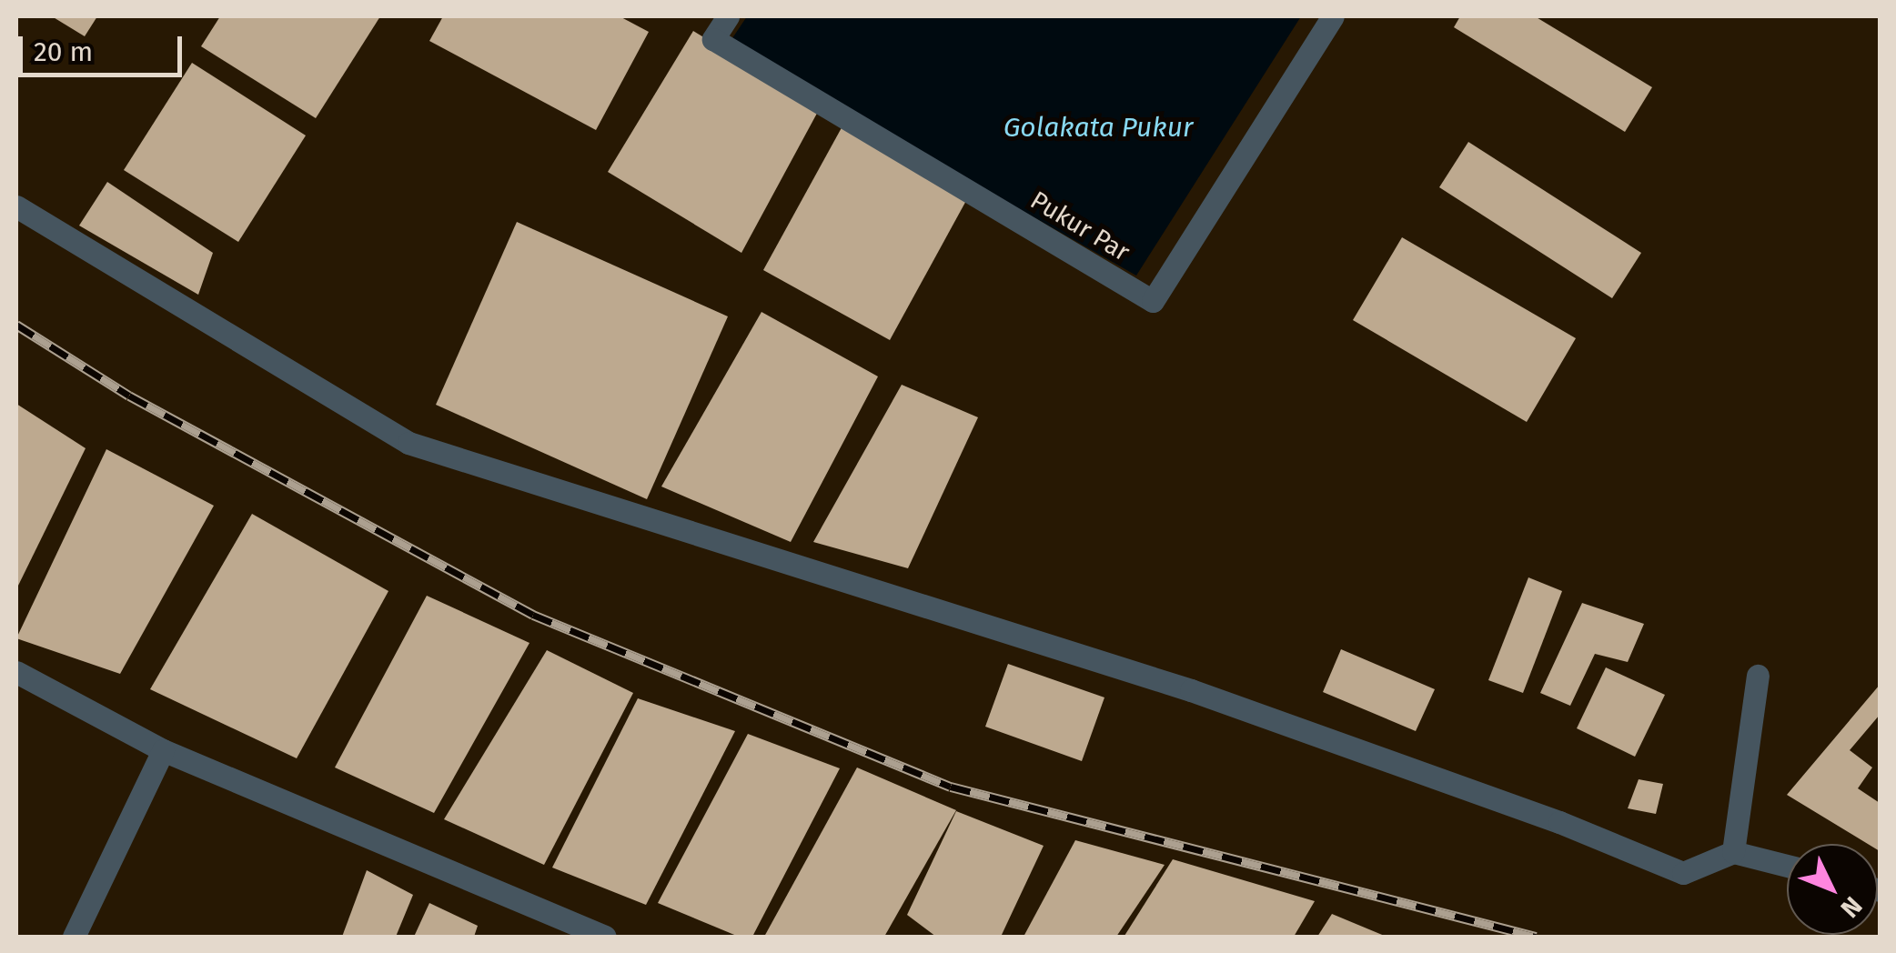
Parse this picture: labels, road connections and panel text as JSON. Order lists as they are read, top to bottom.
{
  "streets": {
    "street": ["Pukur Par"]
  },
  "water": ["Golakata Pukur"],
  "scale_bar": "20 m",
  "north": "bottom right"
}
